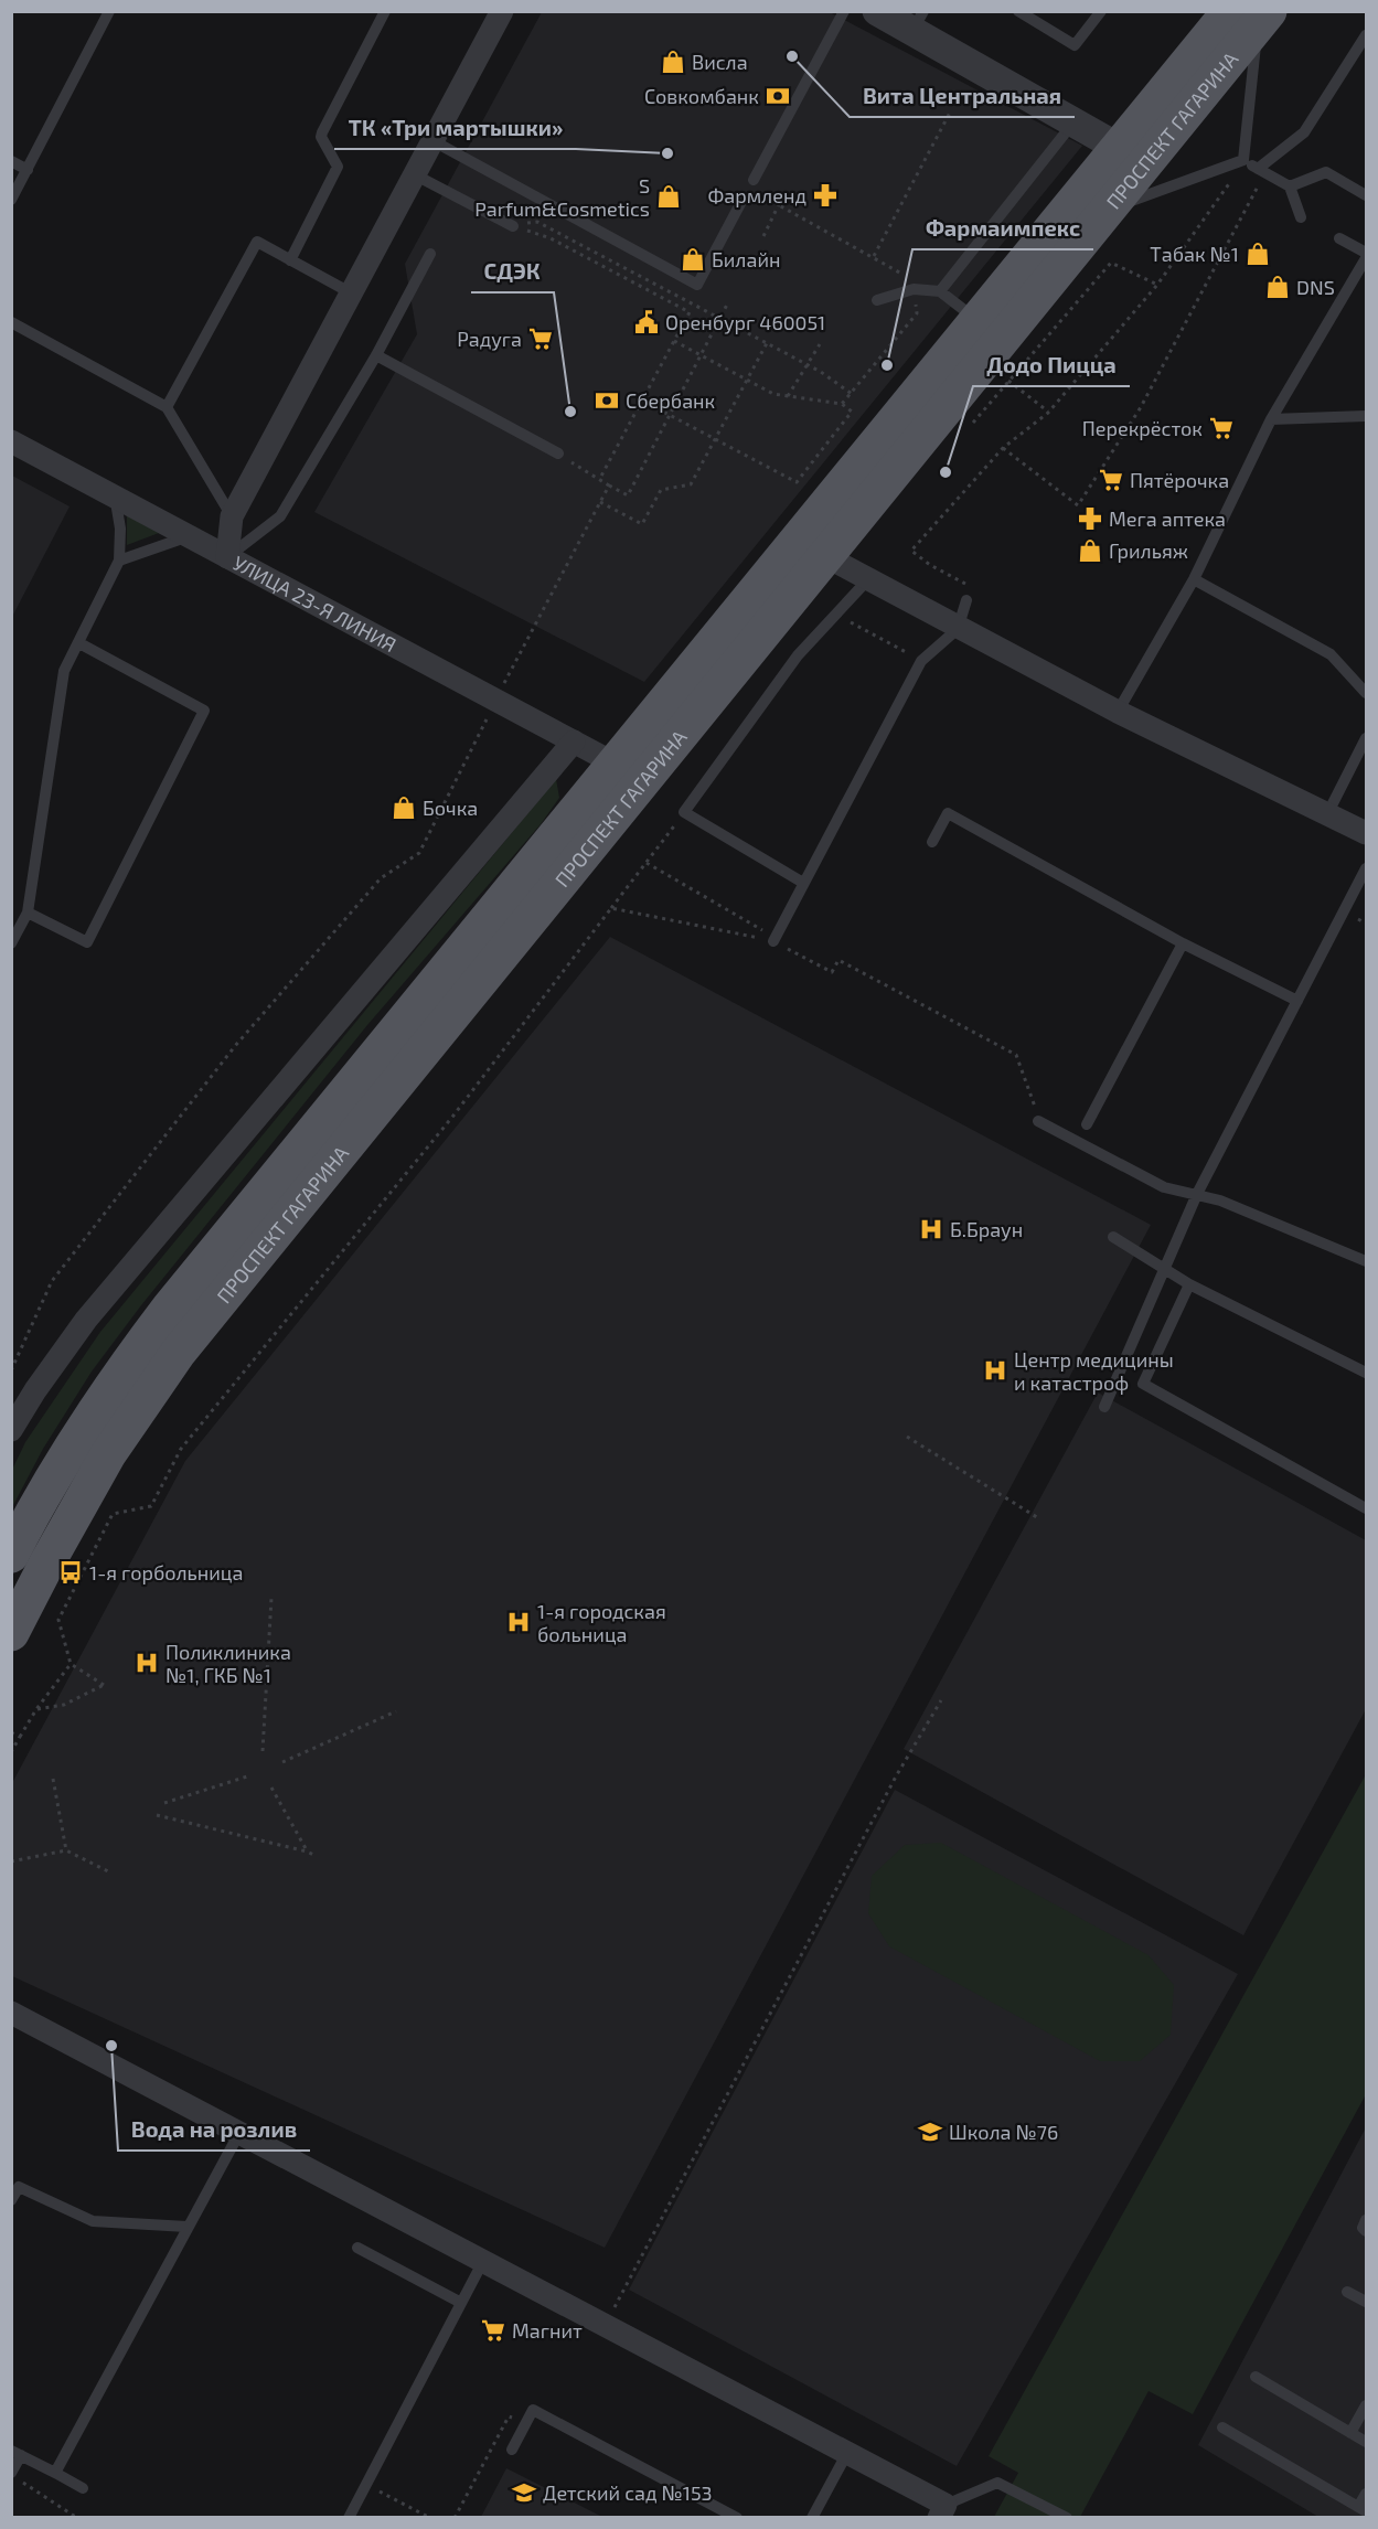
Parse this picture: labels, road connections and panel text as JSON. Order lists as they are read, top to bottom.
{
  "streets": {
    "main road": ["ПРОСПЕКТ ГАГАРИНА"],
    "street": ["УЛИЦА 23-Я ЛИНИЯ"]
  },
  "crossings": [
    ["ПРОСПЕКТ ГАГАРИНА", "УЛИЦА 23-Я ЛИНИЯ"]
  ],
  "places": {
    "other": [
      "Вита Центральная",
      "ТК «Три мартышки»",
      "Фармаимпекс",
      "СДЭК",
      "Додо Пицца",
      "Вода на розлив"
    ],
    "shop": [
      "Висла",
      "S Parfum&Cosmetics",
      "Табак №1",
      "Билайн",
      "DNS",
      "Грильяж",
      "Бочка"
    ],
    "bank": ["Совкомбанк", "Сбербанк"],
    "pharmacy": ["Фармленд", "Мега аптека"],
    "public building": ["Оренбург 460051"],
    "supermarket": [
      "Радуга",
      "Перекрёсток",
      "Пятёрочка",
      "Магнит"
    ],
    "hospital": [
      "Б.Браун",
      "Центр медицины и катастроф",
      "1-я городская больница",
      "Поликлиника №1, ГКБ №1"
    ],
    "bus stop": ["1-я горбольница"],
    "school or university": ["Школа №76", "Детский сад №153"]
  }
}
